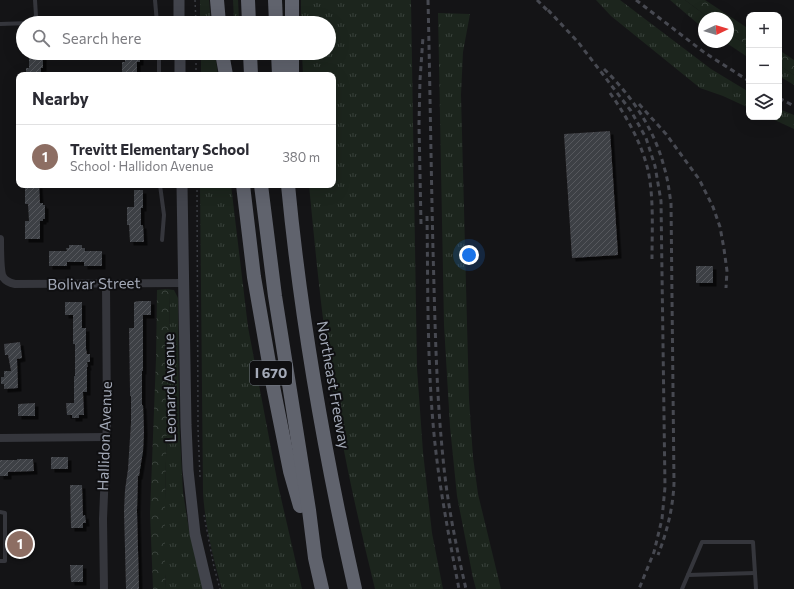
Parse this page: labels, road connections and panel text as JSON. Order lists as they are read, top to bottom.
{
  "streets": {
    "highway": ["I 670", "Northeast Freeway"],
    "street": ["Bolivar Street", "Leonard Avenue", "Hallidon Avenue"]
  },
  "crossings": [
    ["Bolivar Street", "Leonard Avenue"],
    ["Bolivar Street", "Hallidon Avenue"]
  ],
  "north": "right",
  "page": {
    "map_buttons": ["+", "−"],
    "search": "Search here",
    "heading": "Nearby",
    "list": [
      {
        "mark": "1",
        "name": "Trevitt Elementary School",
        "note": "School · Hallidon Avenue",
        "value": "380 m"
      }
    ],
    "pins": "1"
  }
}
